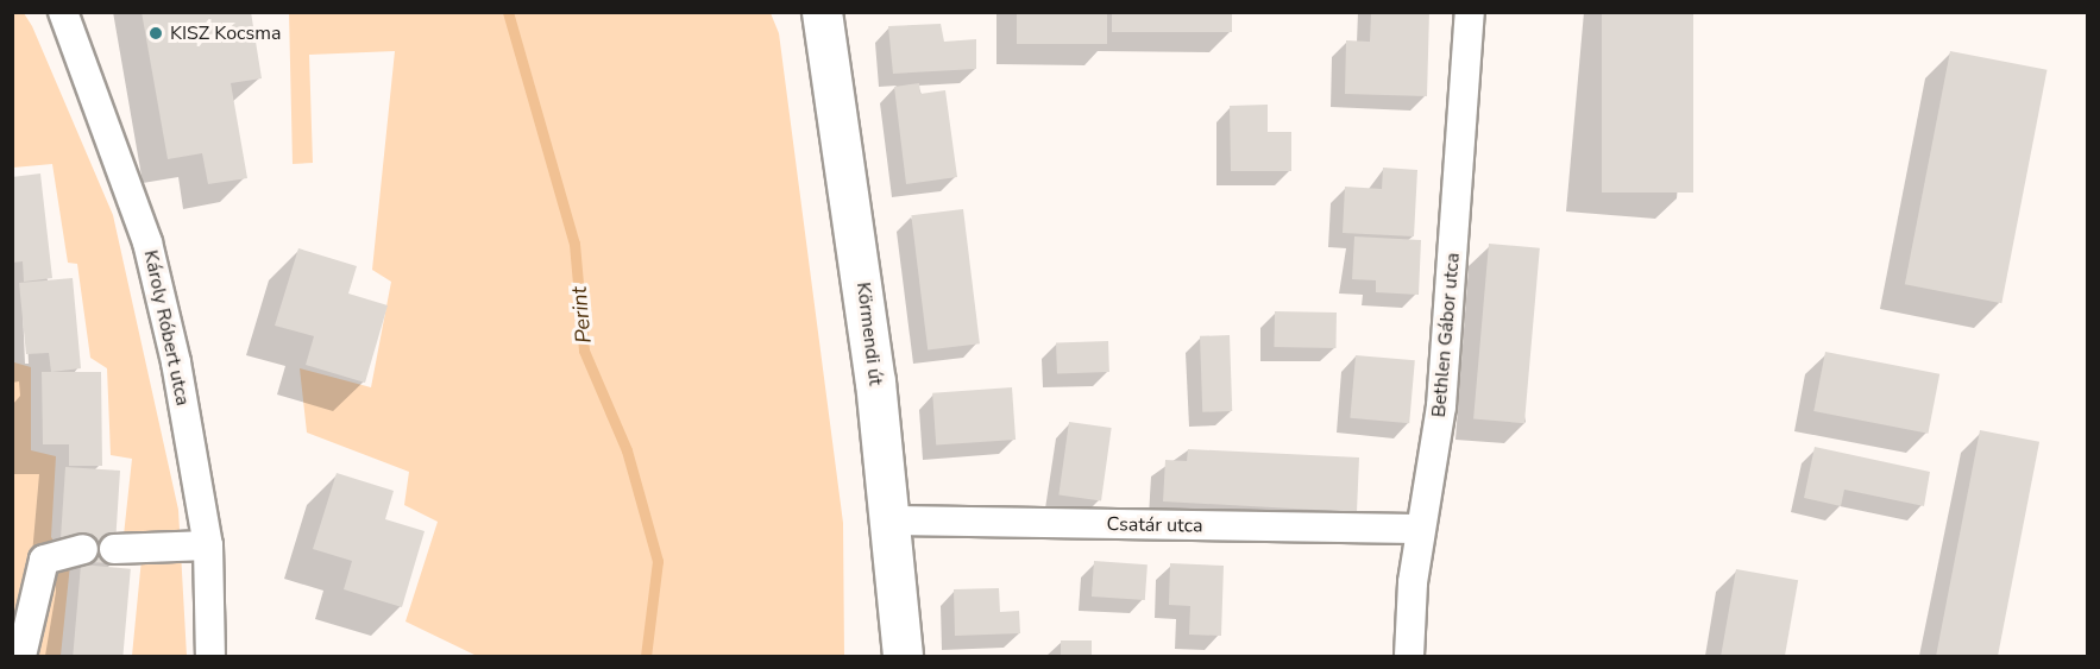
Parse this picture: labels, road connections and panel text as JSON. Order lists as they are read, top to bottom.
{
  "streets": {
    "street": [
      "Károly Róbert utca",
      "Körmendi út",
      "Bethlen Gábor utca",
      "Csatár utca"
    ]
  },
  "crossings": [
    ["Körmendi út", "Csatár utca"],
    ["Bethlen Gábor utca", "Csatár utca"]
  ],
  "water": ["Perint"],
  "places": ["KISZ Kocsma"]
}
